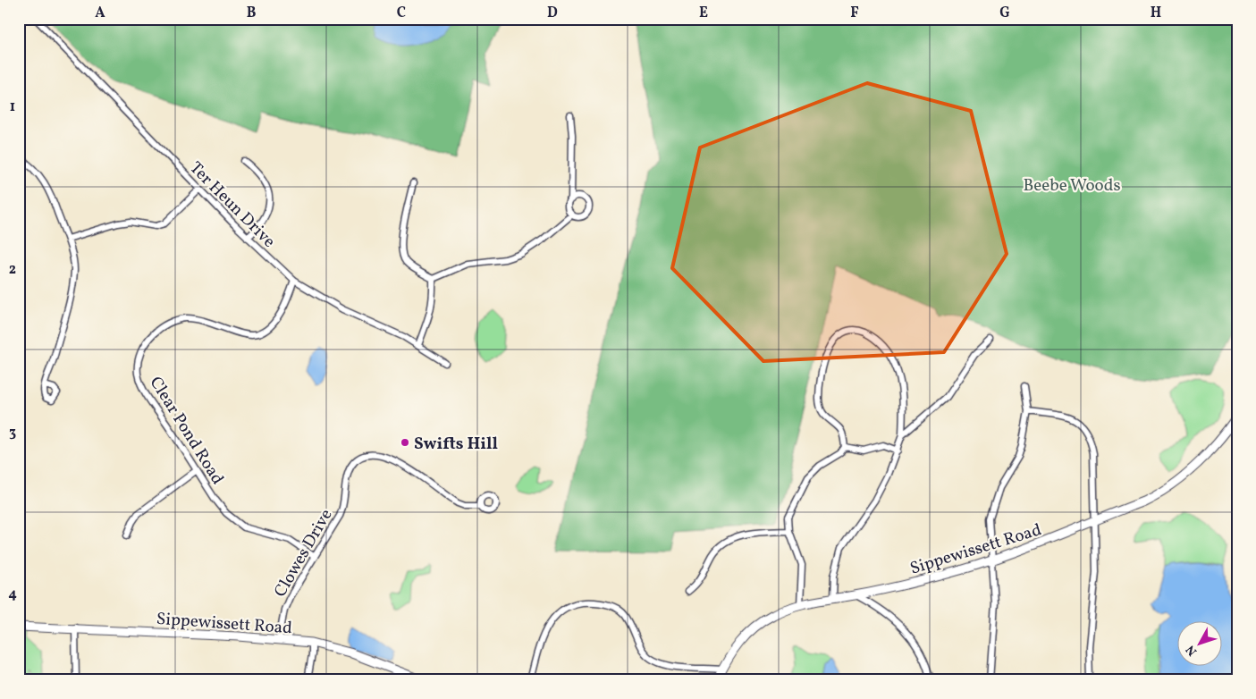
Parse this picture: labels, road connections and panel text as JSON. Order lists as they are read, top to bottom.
{
  "streets": {
    "main road": ["Sippewissett Road"],
    "street": ["Ter Heun Drive", "Clear Pond Road", "Clowes Drive"]
  },
  "crossings": [
    ["Ter Heun Drive", "Clear Pond Road"],
    ["Clear Pond Road", "Clowes Drive"],
    ["Sippewissett Road", "Clowes Drive"]
  ],
  "parks": ["Beebe Woods"],
  "places": ["Swifts Hill"],
  "north": "bottom left",
  "grid": {
    "columns": [
      "A",
      "B",
      "C",
      "D",
      "E",
      "F",
      "G",
      "H"
    ],
    "rows": [
      "1",
      "2",
      "3",
      "4"
    ]
  }
}
